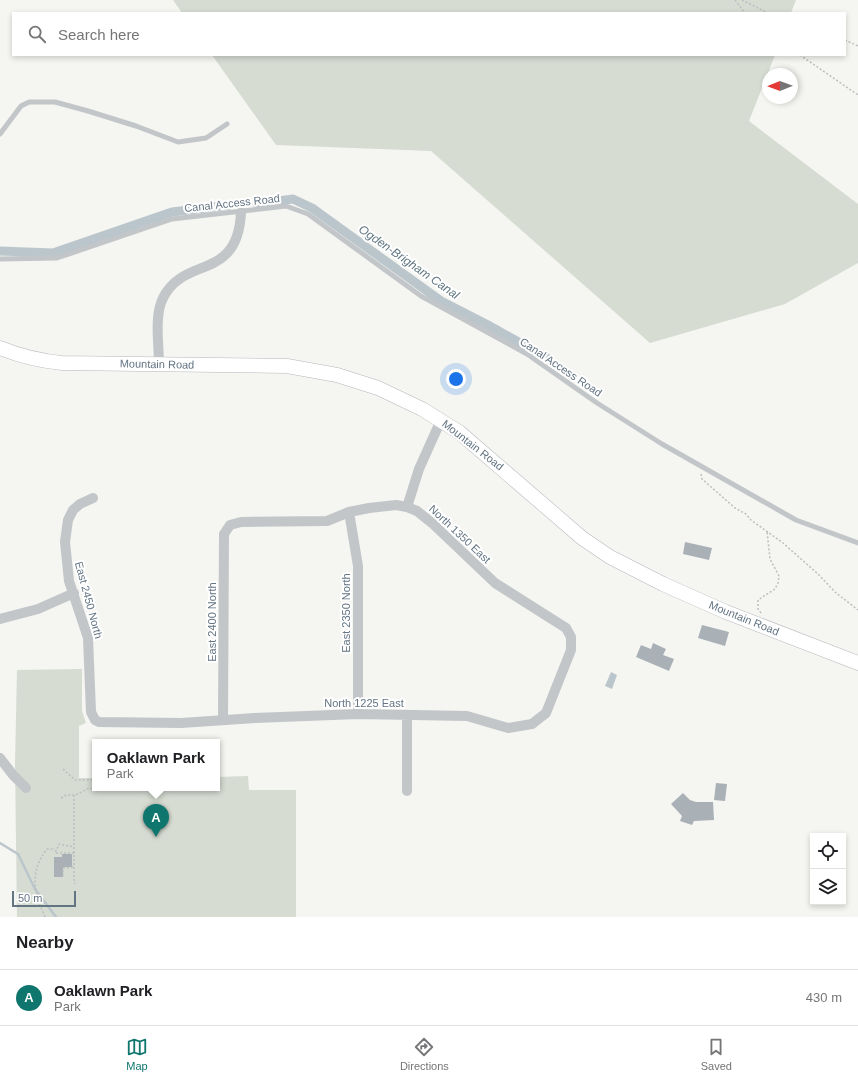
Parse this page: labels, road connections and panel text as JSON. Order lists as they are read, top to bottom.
{
  "streets": {
    "street": [
      "Mountain Road",
      "North 1350 East",
      "East 2450 North",
      "East 2350 North",
      "East 2400 North",
      "North 1225 East"
    ],
    "lane": ["Canal Access Road"]
  },
  "crossings": [
    ["North 1350 East", "East 2350 North"],
    ["North 1350 East", "East 2400 North"],
    ["North 1350 East", "North 1225 East"],
    ["East 2450 North", "North 1225 East"],
    ["East 2350 North", "North 1225 East"],
    ["East 2400 North", "North 1225 East"]
  ],
  "water": ["Ogden-Brigham Canal"],
  "scale_bar": "50 m",
  "north": "left",
  "page": {
    "search": "Search here",
    "popup": ["Oaklawn Park", "Park"],
    "pins": "A",
    "scale": "50 m",
    "heading": "Nearby",
    "list": [
      {
        "mark": "A",
        "name": "Oaklawn Park",
        "note": "Park",
        "value": "430 m"
      }
    ],
    "nav": ["Map", "Directions", "Saved"]
  }
}
